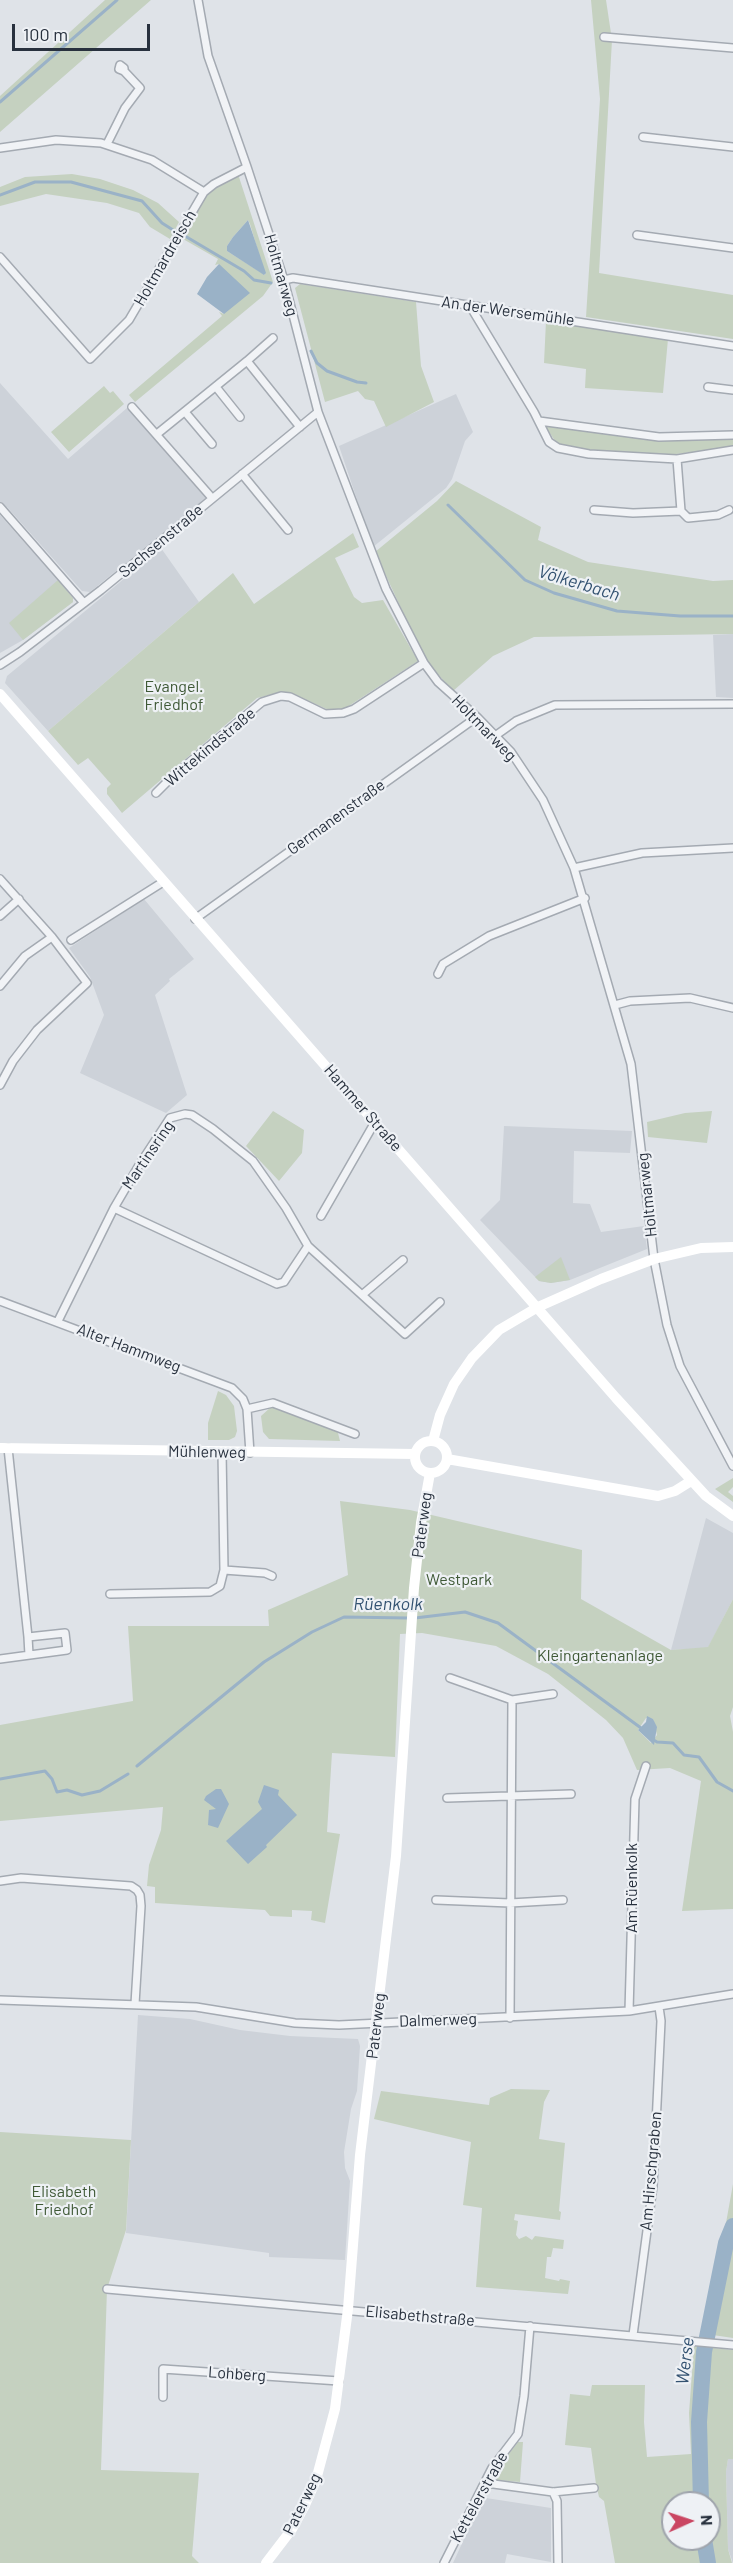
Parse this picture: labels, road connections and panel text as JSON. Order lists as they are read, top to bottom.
{
  "streets": {
    "main road": ["Hammer Straße", "Mühlenweg", "Paterweg"],
    "street": [
      "Holtmardreisch",
      "Holtmarweg",
      "An der Wersemühle",
      "Sachsenstraße",
      "Wittekindstraße",
      "Germanenstraße",
      "Martinsring",
      "Alter Hammweg",
      "Am Rüenkolk",
      "Dalmerweg",
      "Am Hirschgraben",
      "Elisabethstraße",
      "Lohberg",
      "Kettelerstraße"
    ]
  },
  "crossings": [
    ["Holtmardreisch", "Holtmarweg"],
    ["Holtmarweg", "An der Wersemühle"],
    ["Holtmarweg", "Sachsenstraße"],
    ["Holtmarweg", "Wittekindstraße"],
    ["Holtmarweg", "Germanenstraße"],
    ["Germanenstraße", "Hammer Straße"],
    ["Martinsring", "Alter Hammweg"],
    ["Mühlenweg", "Paterweg"],
    ["Paterweg", "Dalmerweg"],
    ["Paterweg", "Elisabethstraße"],
    ["Paterweg", "Lohberg"],
    ["Am Rüenkolk", "Dalmerweg"],
    ["Dalmerweg", "Am Hirschgraben"],
    ["Am Hirschgraben", "Elisabethstraße"],
    ["Elisabethstraße", "Kettelerstraße"]
  ],
  "water": ["Völkerbach", "Rüenkolk", "Werse"],
  "parks": [
    "Evangel. Friedhof",
    "Westpark",
    "Kleingartenanlage",
    "Elisabeth Friedhof"
  ],
  "scale_bar": "100 m",
  "north": "right"
}
